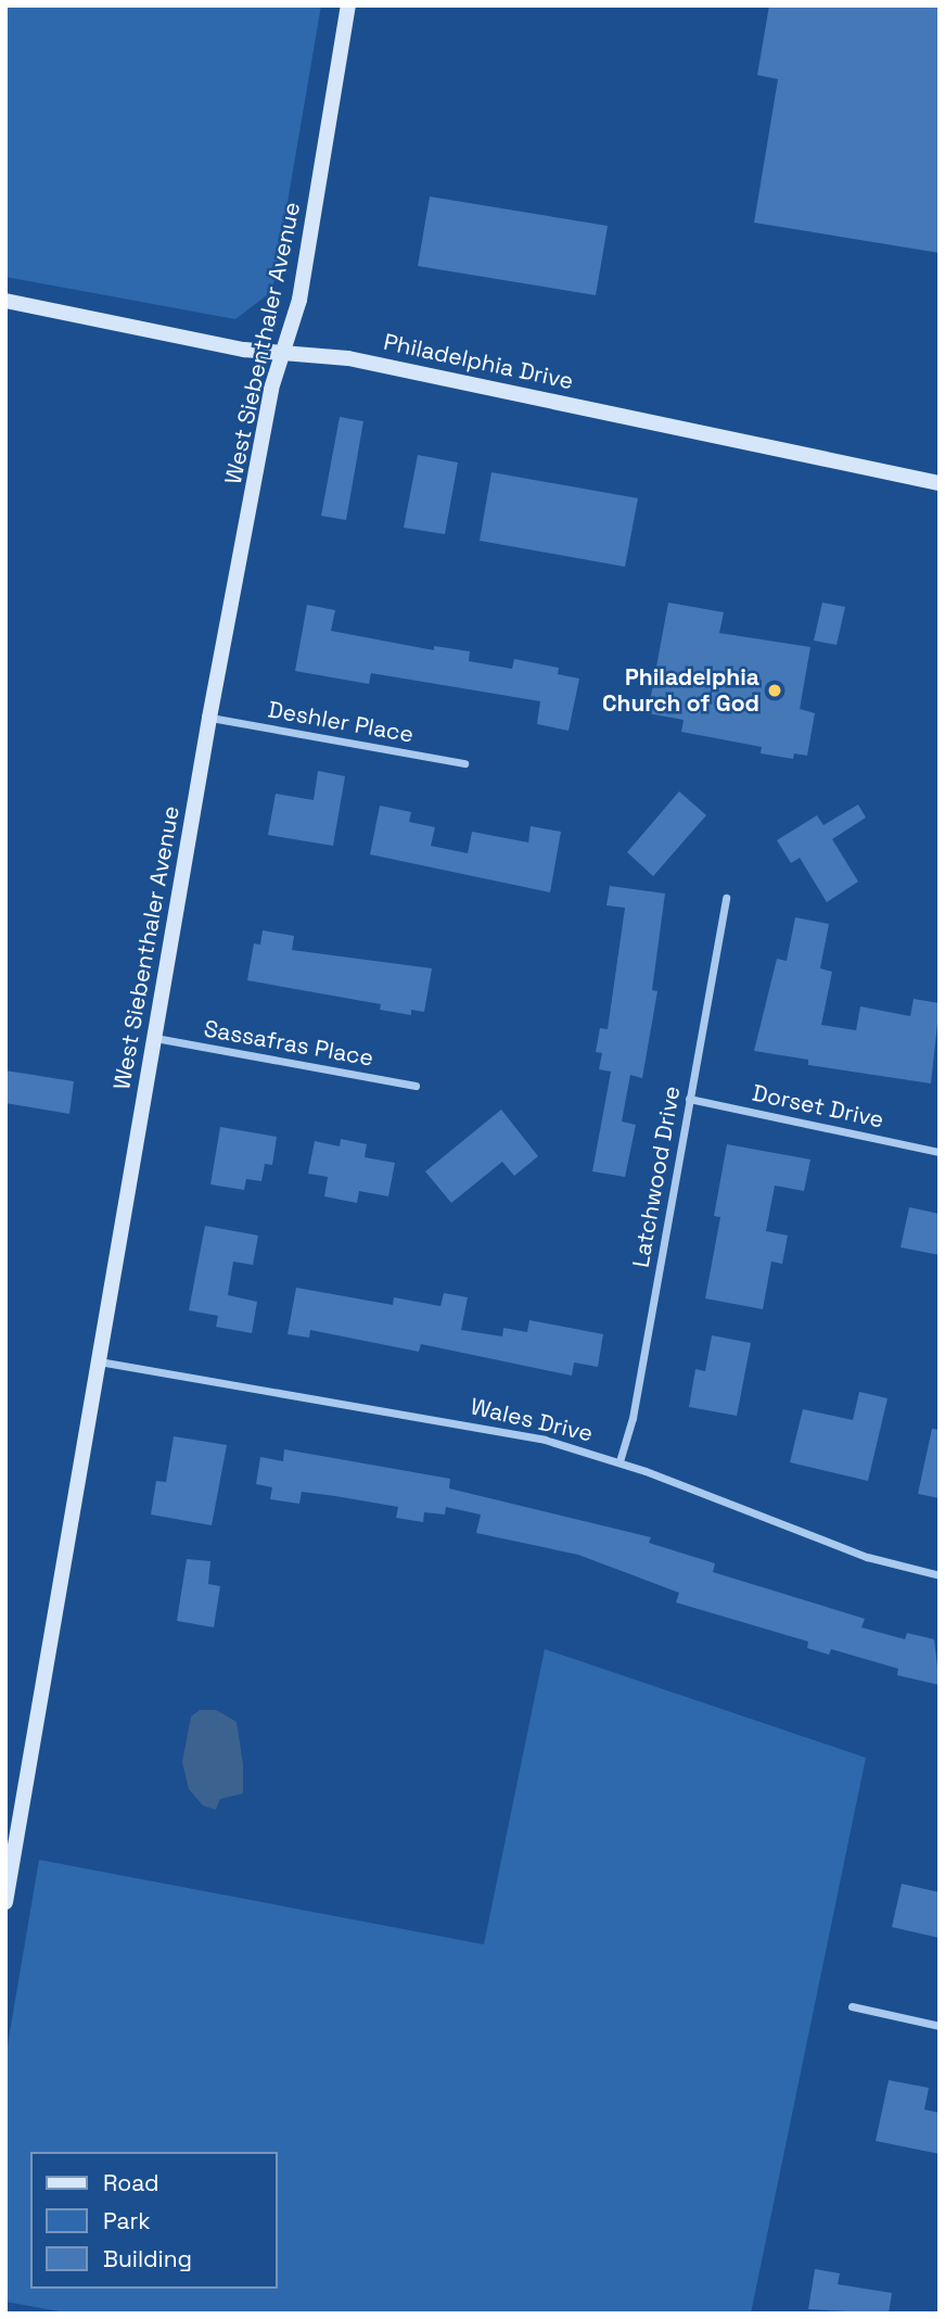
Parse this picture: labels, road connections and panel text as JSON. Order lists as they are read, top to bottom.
{
  "streets": {
    "main road": ["West Siebenthaler Avenue", "Philadelphia Drive"],
    "street": [
      "Deshler Place",
      "Sassafras Place",
      "Dorset Drive",
      "Latchwood Drive",
      "Wales Drive"
    ]
  },
  "crossings": [
    ["West Siebenthaler Avenue", "Philadelphia Drive"],
    ["West Siebenthaler Avenue", "Deshler Place"],
    ["West Siebenthaler Avenue", "Sassafras Place"],
    ["West Siebenthaler Avenue", "Wales Drive"],
    ["Dorset Drive", "Latchwood Drive"],
    ["Latchwood Drive", "Wales Drive"]
  ],
  "places": ["Philadelphia Church of God"],
  "legend": ["Road", "Park", "Building"]
}
